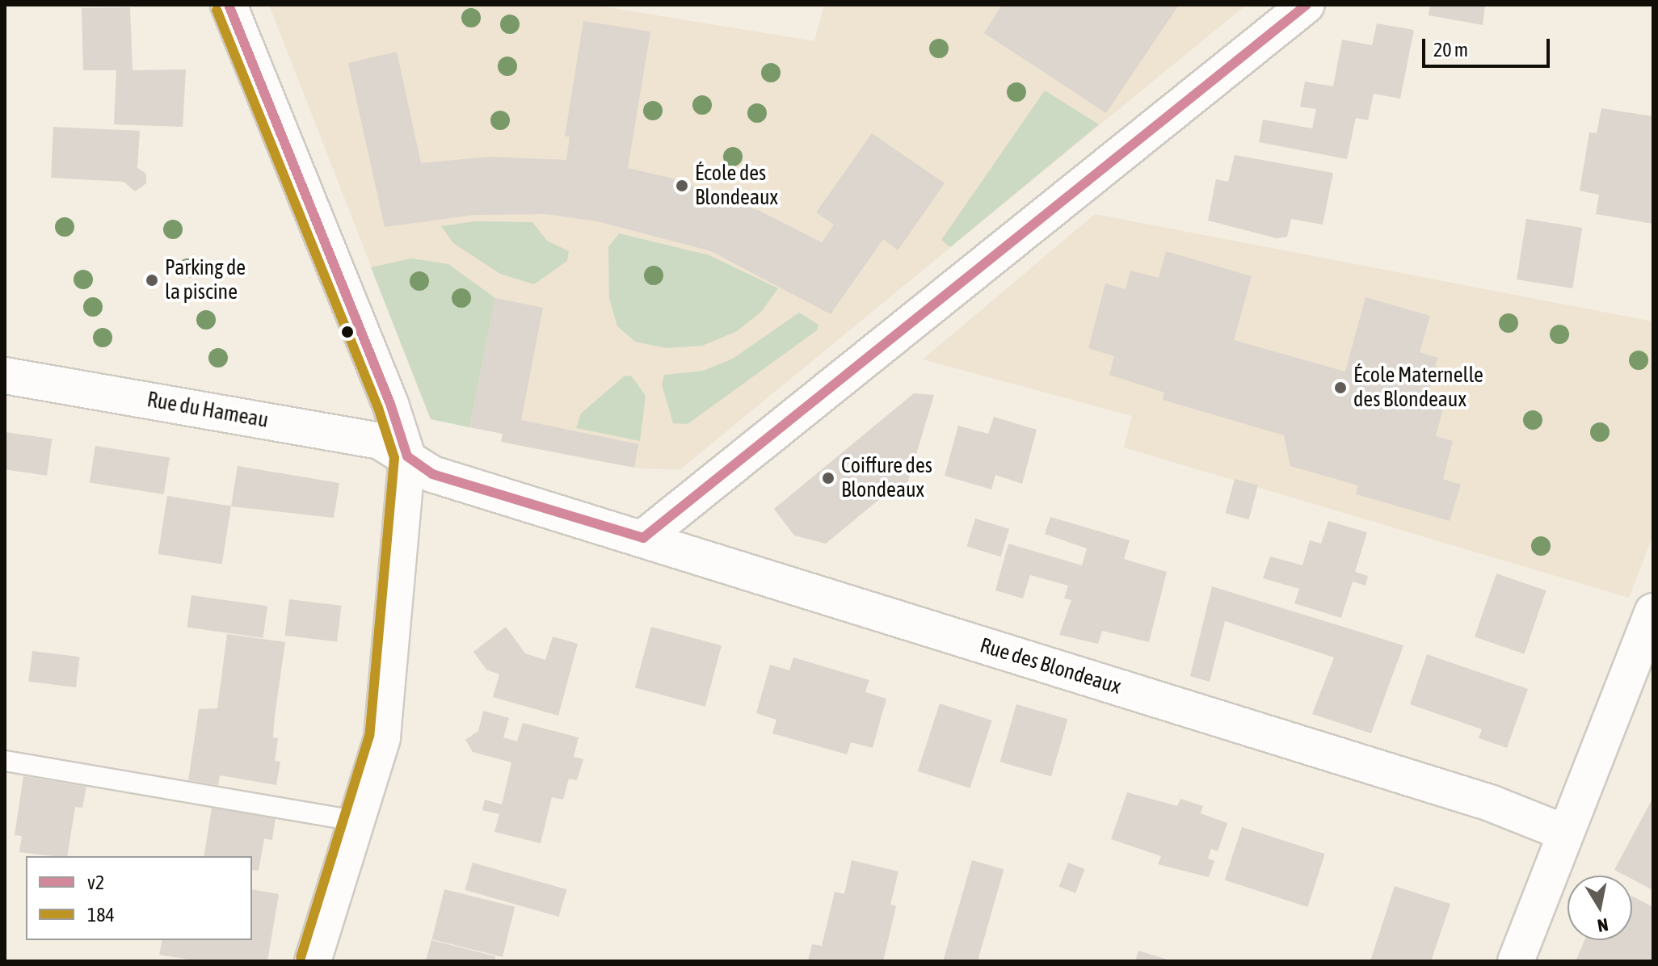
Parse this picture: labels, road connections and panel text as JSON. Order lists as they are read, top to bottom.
{
  "streets": {
    "street": ["Rue du Hameau", "Rue des Blondeaux"]
  },
  "crossings": [
    ["Rue du Hameau", "Rue des Blondeaux"]
  ],
  "places": [
    "École des Blondeaux",
    "Parking de la piscine",
    "École Maternelle des Blondeaux",
    "Coiffure des Blondeaux"
  ],
  "lines": ["transit line v2", "transit line 184"],
  "legend": ["v2", "184"],
  "scale_bar": "20 m",
  "north": "bottom"
}
